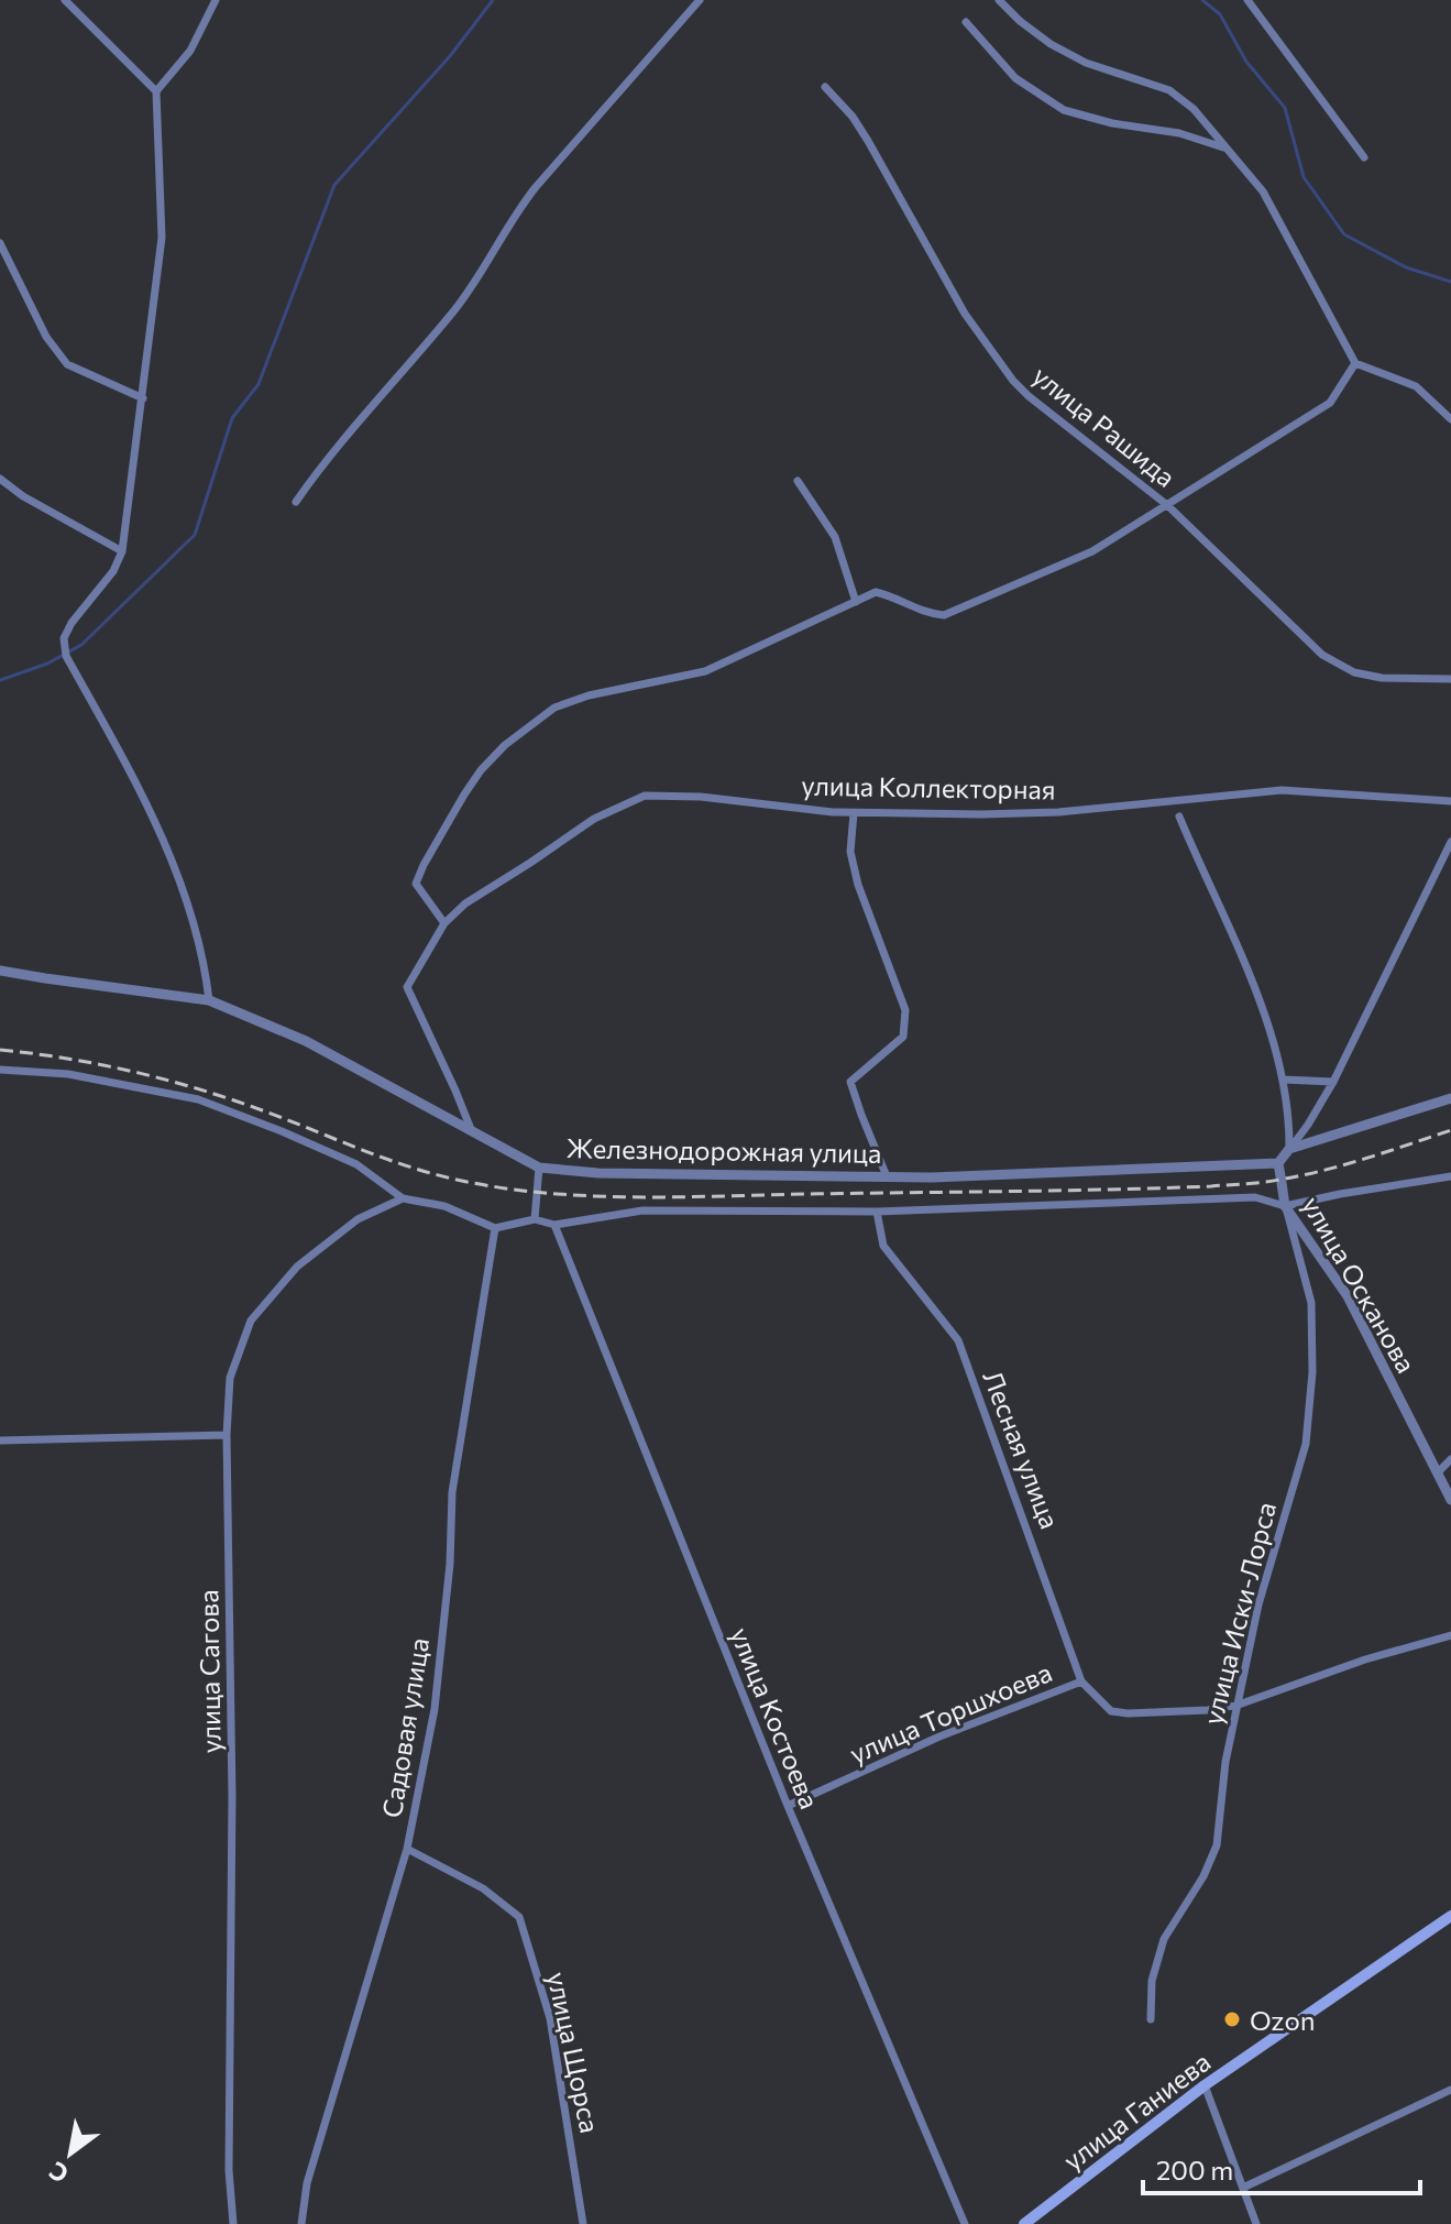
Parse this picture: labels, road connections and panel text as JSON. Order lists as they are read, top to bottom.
{
  "streets": {
    "main road": ["улица Ганиева"],
    "street": [
      "улица Рашида",
      "улица Коллекторная",
      "Железнодорожная улица",
      "улица Осканова",
      "Лесная улица",
      "улица Иски-Лорса",
      "улица Сагова",
      "улица Торшхоева",
      "улица Костоева",
      "Садовая улица",
      "улица Щорса"
    ]
  },
  "crossings": [
    ["Железнодорожная улица", "улица Осканова"],
    ["улица Осканова", "улица Иски-Лорса"],
    ["Лесная улица", "улица Иски-Лорса"],
    ["Лесная улица", "улица Торшхоева"],
    ["улица Торшхоева", "улица Костоева"],
    ["Садовая улица", "улица Щорса"]
  ],
  "places": ["Ozon"],
  "scale_bar": "200 m",
  "north": "bottom left"
}
